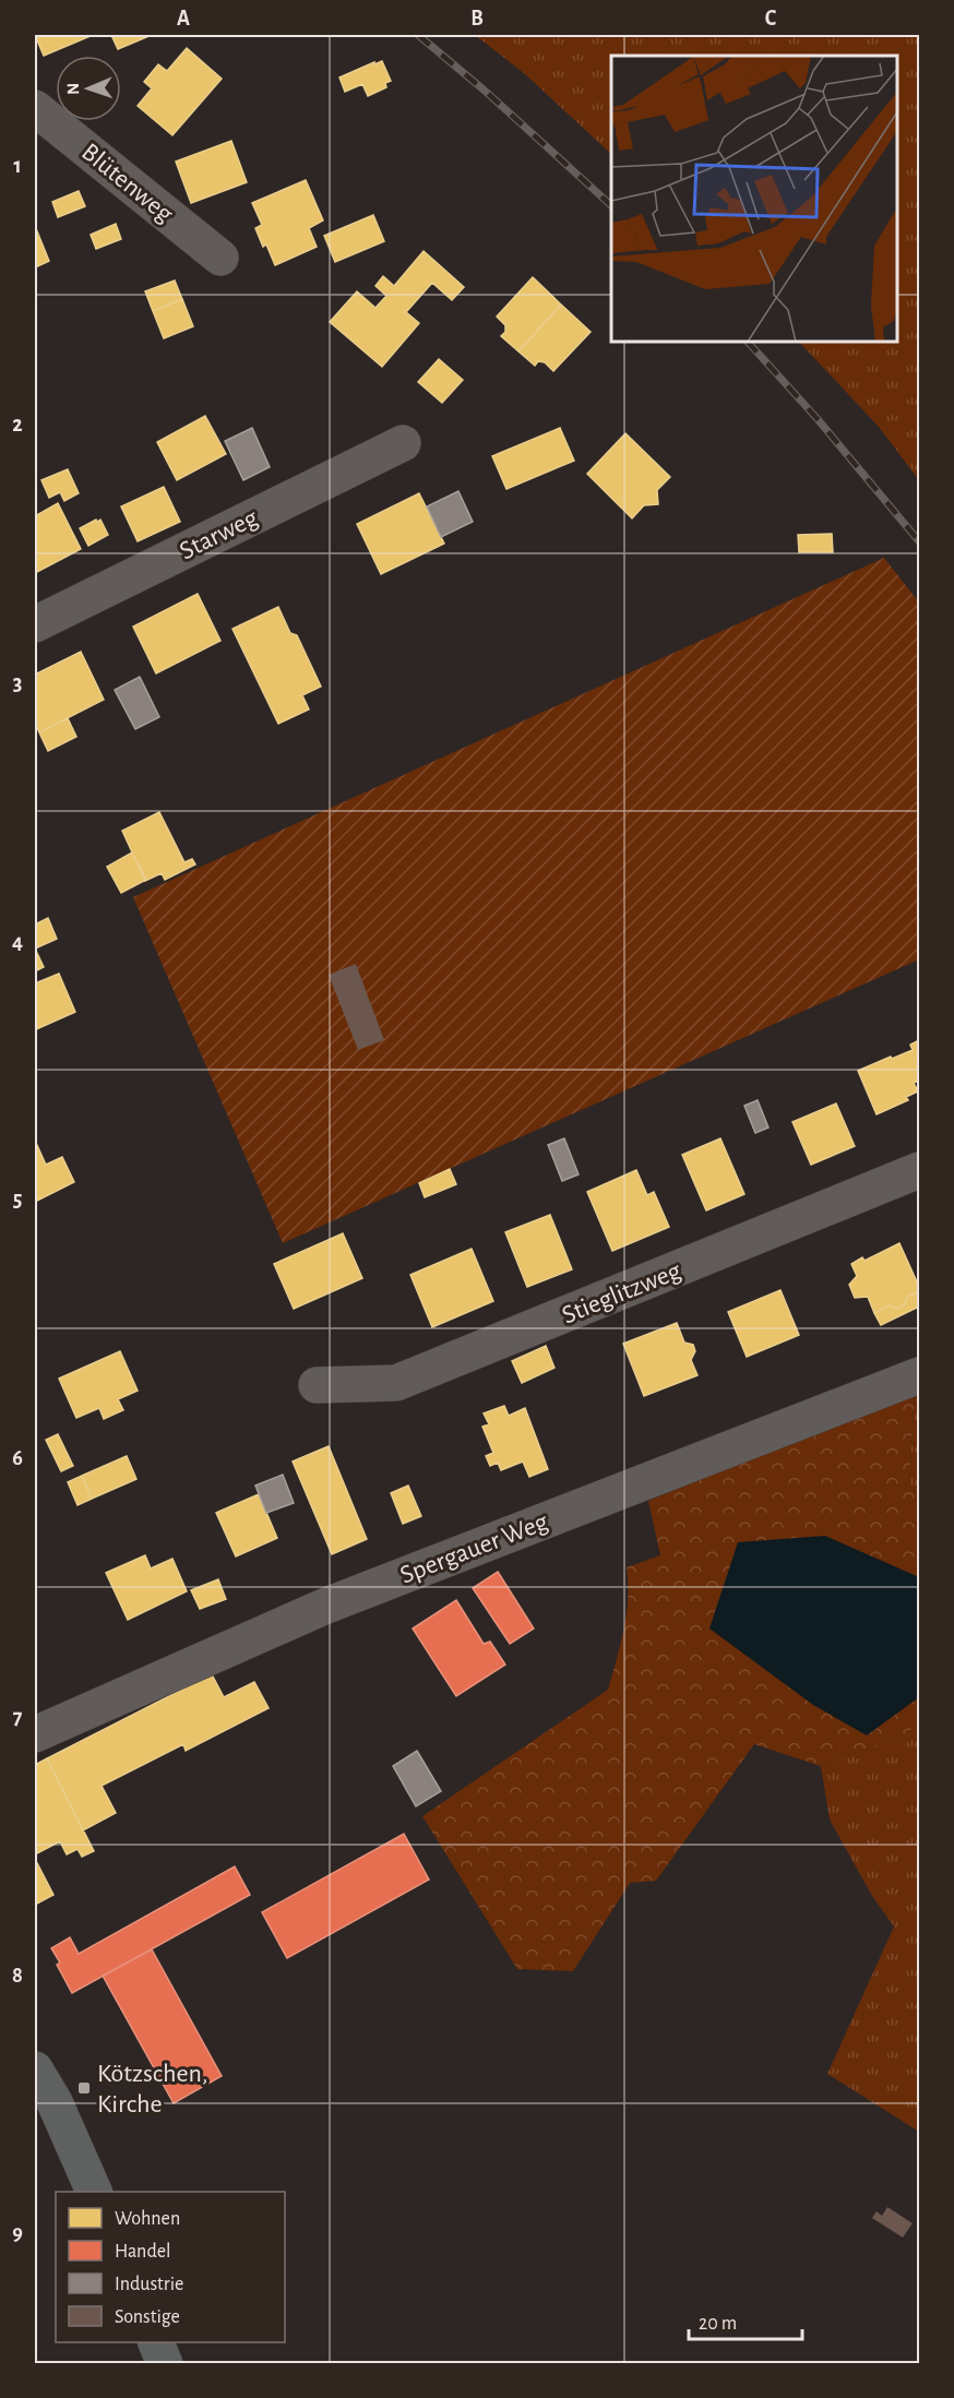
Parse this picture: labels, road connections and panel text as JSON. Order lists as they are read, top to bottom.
{
  "streets": {
    "street": [
      "Blütenweg",
      "Starweg",
      "Stieglitzweg",
      "Spergauer Weg"
    ]
  },
  "places": {
    "transit": ["Kötzschen, Kirche"]
  },
  "legend": [
    "Wohnen",
    "Handel",
    "Industrie",
    "Sonstige"
  ],
  "scale_bar": "20 m",
  "north": "left",
  "grid": {
    "columns": ["A", "B", "C"],
    "rows": [
      "1",
      "2",
      "3",
      "4",
      "5",
      "6",
      "7",
      "8",
      "9"
    ]
  }
}
